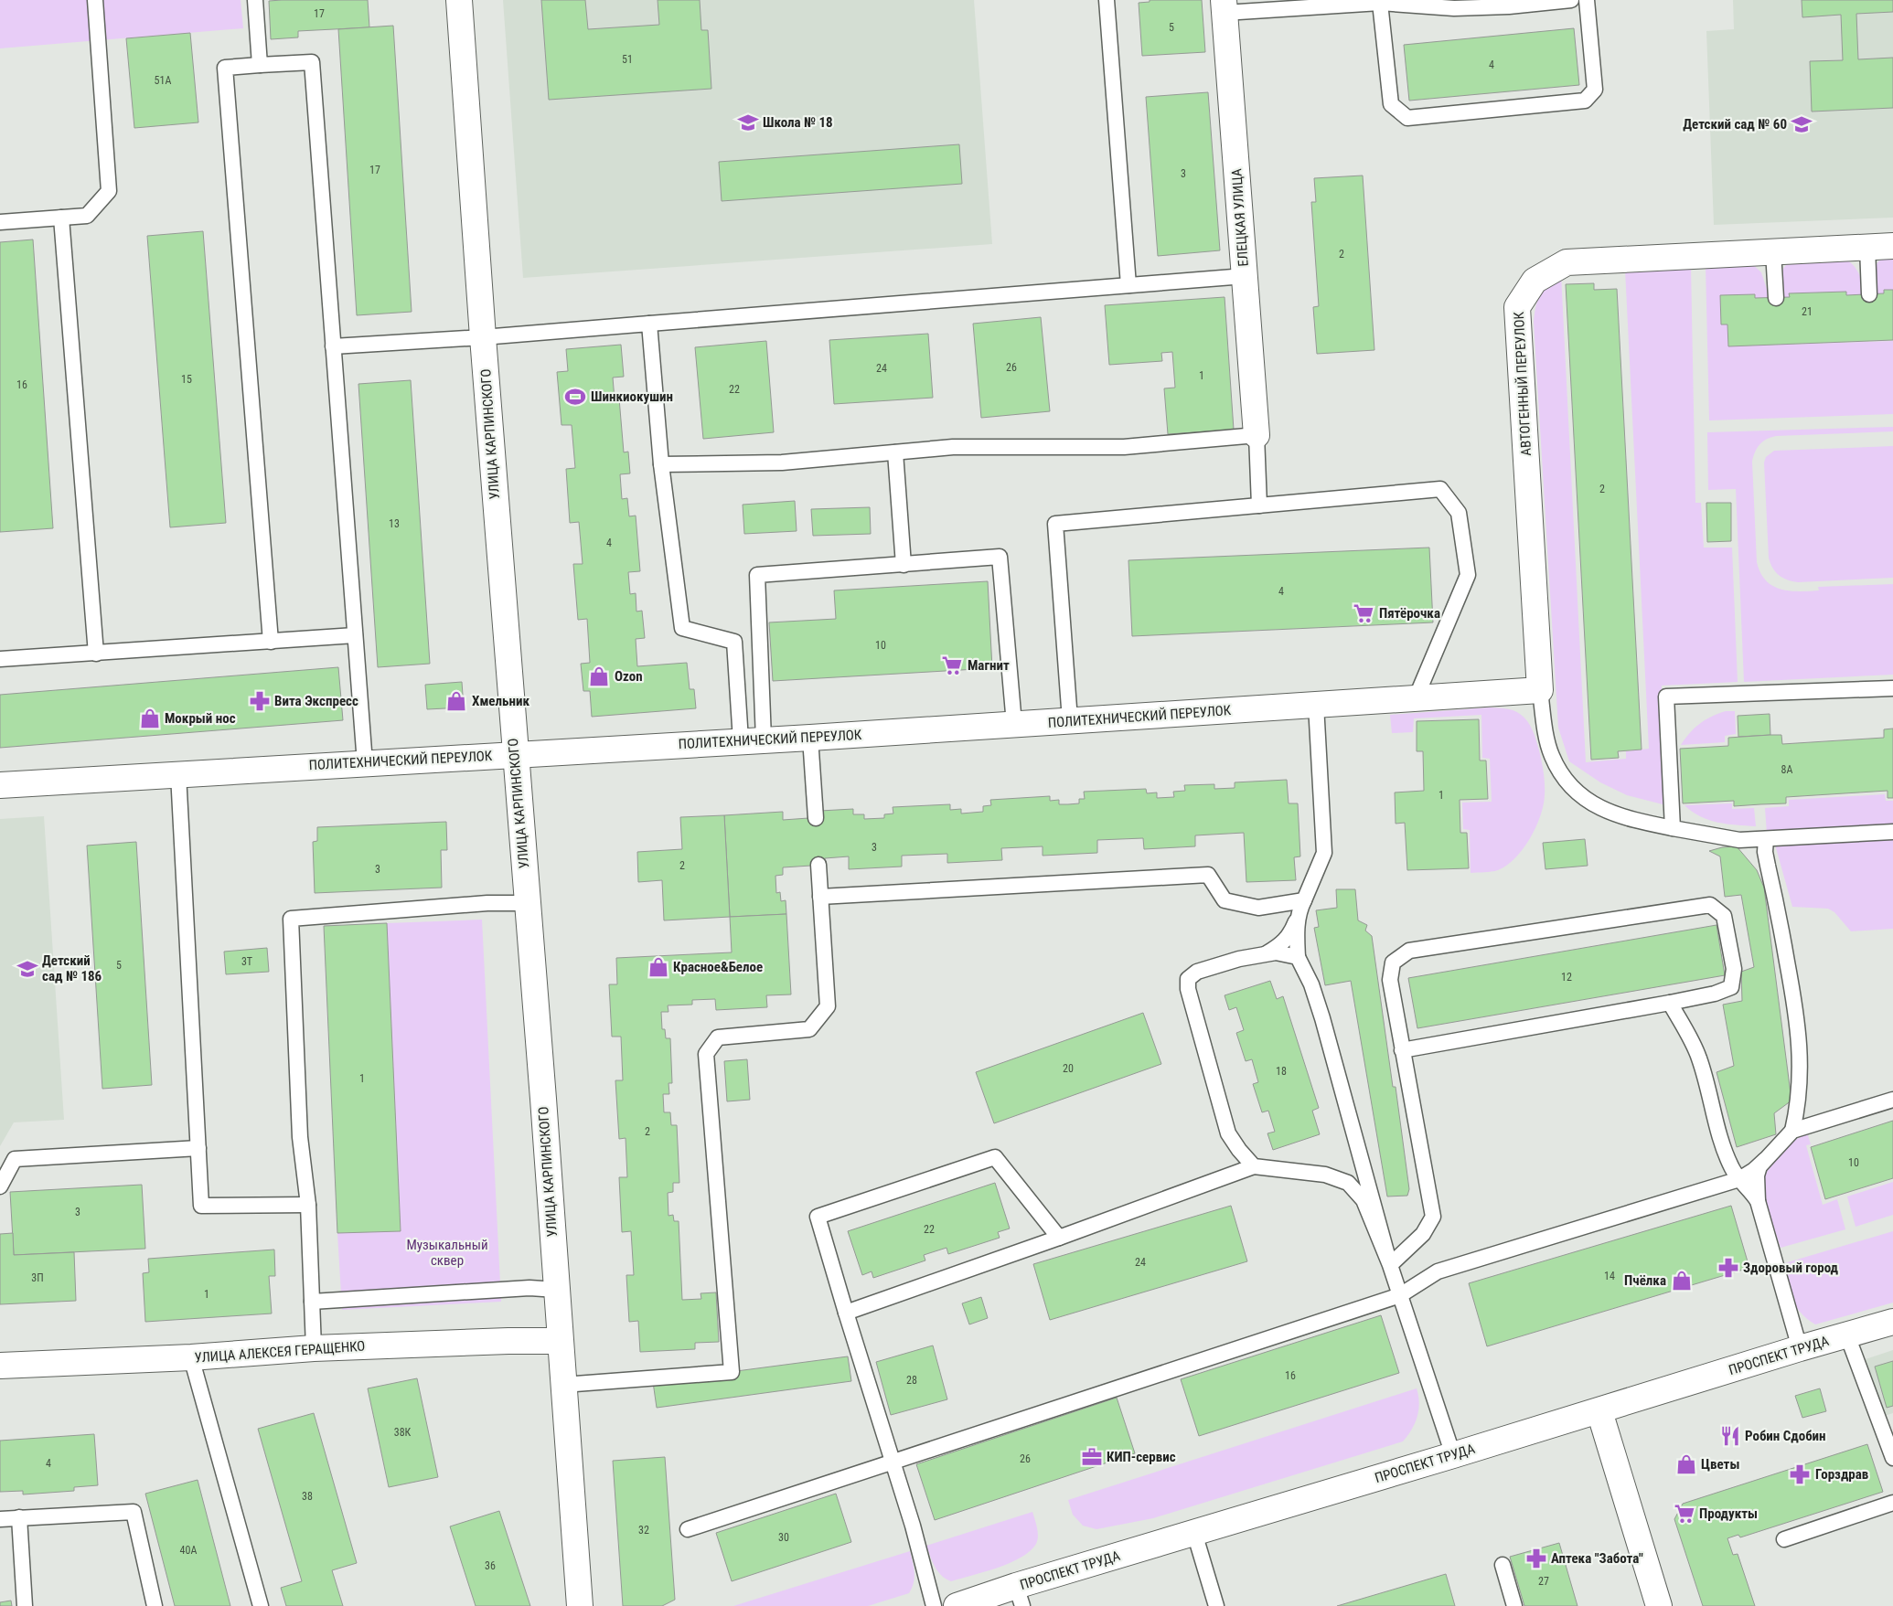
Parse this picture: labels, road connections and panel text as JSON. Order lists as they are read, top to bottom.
{
  "streets": {
    "street": [
      "ЕЛЕЦКАЯ УЛИЦА",
      "АВТОГЕННЫЙ ПЕРЕУЛОК",
      "УЛИЦА КАРПИНСКОГО",
      "ПОЛИТЕХНИЧЕСКИЙ ПЕРЕУЛОК",
      "УЛИЦА АЛЕКСЕЯ ГЕРАЩЕНКО",
      "ПРОСПЕКТ ТРУДА"
    ]
  },
  "crossings": [
    ["АВТОГЕННЫЙ ПЕРЕУЛОК", "ПОЛИТЕХНИЧЕСКИЙ ПЕРЕУЛОК"],
    ["УЛИЦА КАРПИНСКОГО", "ПОЛИТЕХНИЧЕСКИЙ ПЕРЕУЛОК"],
    ["УЛИЦА КАРПИНСКОГО", "УЛИЦА АЛЕКСЕЯ ГЕРАЩЕНКО"]
  ],
  "parks": ["Музыкальный сквер"],
  "places": {
    "school or university": ["Школа № 18", "Детский сад № 60", "Детский сад № 186"],
    "sports": ["Шинкиокушин"],
    "supermarket": ["Пятёрочка", "Магнит", "Продукты"],
    "shop": [
      "Ozon",
      "Хмельник",
      "Мокрый нос",
      "Красное&Белое",
      "Пчёлка",
      "Цветы"
    ],
    "pharmacy": [
      "Вита Экспресс",
      "Здоровый город",
      "Горздрав",
      "Аптека \"Забота\""
    ],
    "restaurant": ["Робин Сдобин"],
    "office": ["КИП-сервис"]
  },
  "house_numbers": [
    "17",
    "5",
    "51",
    "4",
    "51А",
    "17",
    "3",
    "2",
    "21",
    "26",
    "24",
    "1",
    "15",
    "16",
    "22",
    "2",
    "13",
    "4",
    "4",
    "10",
    "8А",
    "1",
    "3",
    "2",
    "3",
    "3Т",
    "5",
    "12",
    "20",
    "18",
    "1",
    "2",
    "10",
    "3",
    "22",
    "24",
    "14",
    "3П",
    "1",
    "16",
    "28",
    "38К",
    "26",
    "4",
    "38",
    "32",
    "30",
    "40А",
    "36",
    "27"
  ]
}
